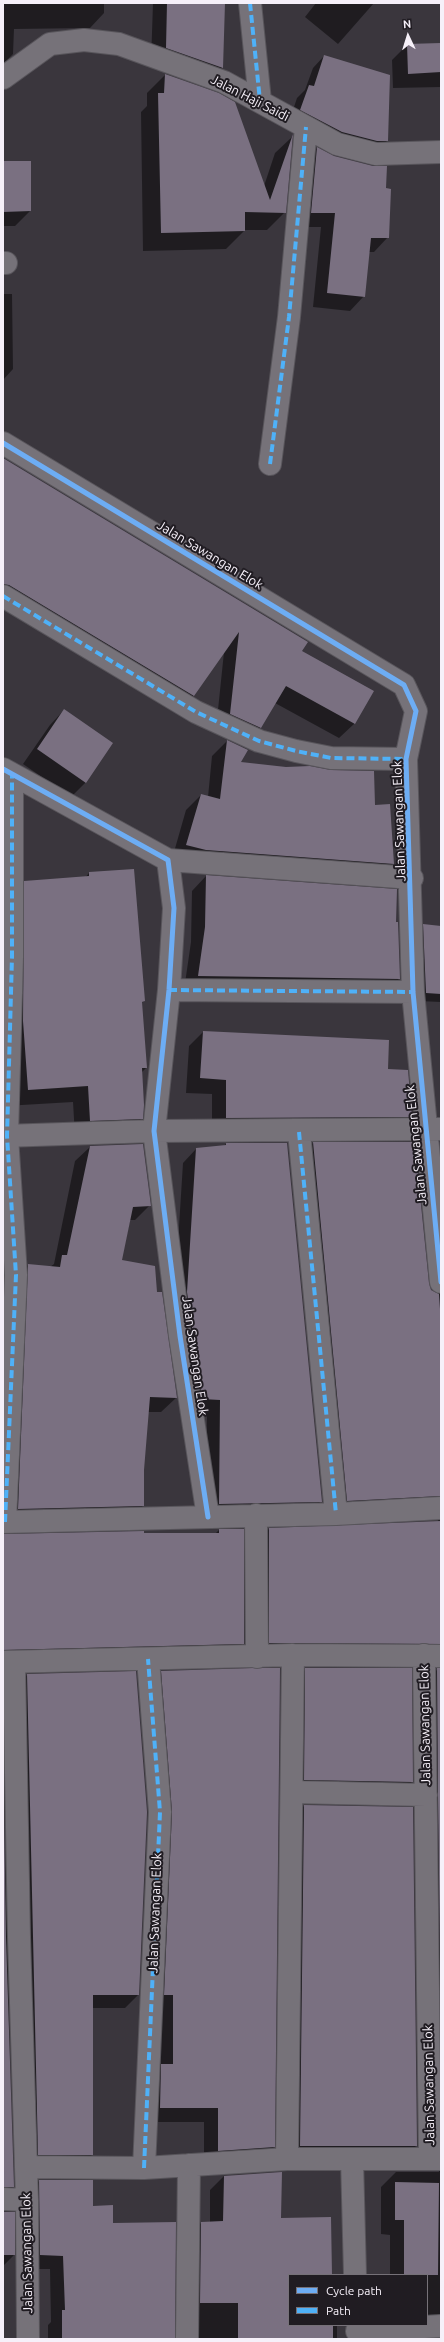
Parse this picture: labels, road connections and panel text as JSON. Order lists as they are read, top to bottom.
{
  "streets": {
    "street": ["Jalan Haji Saidi", "Jalan Sawangan Elok"]
  },
  "legend": ["Cycle path", "Path"],
  "north": "top"
}
